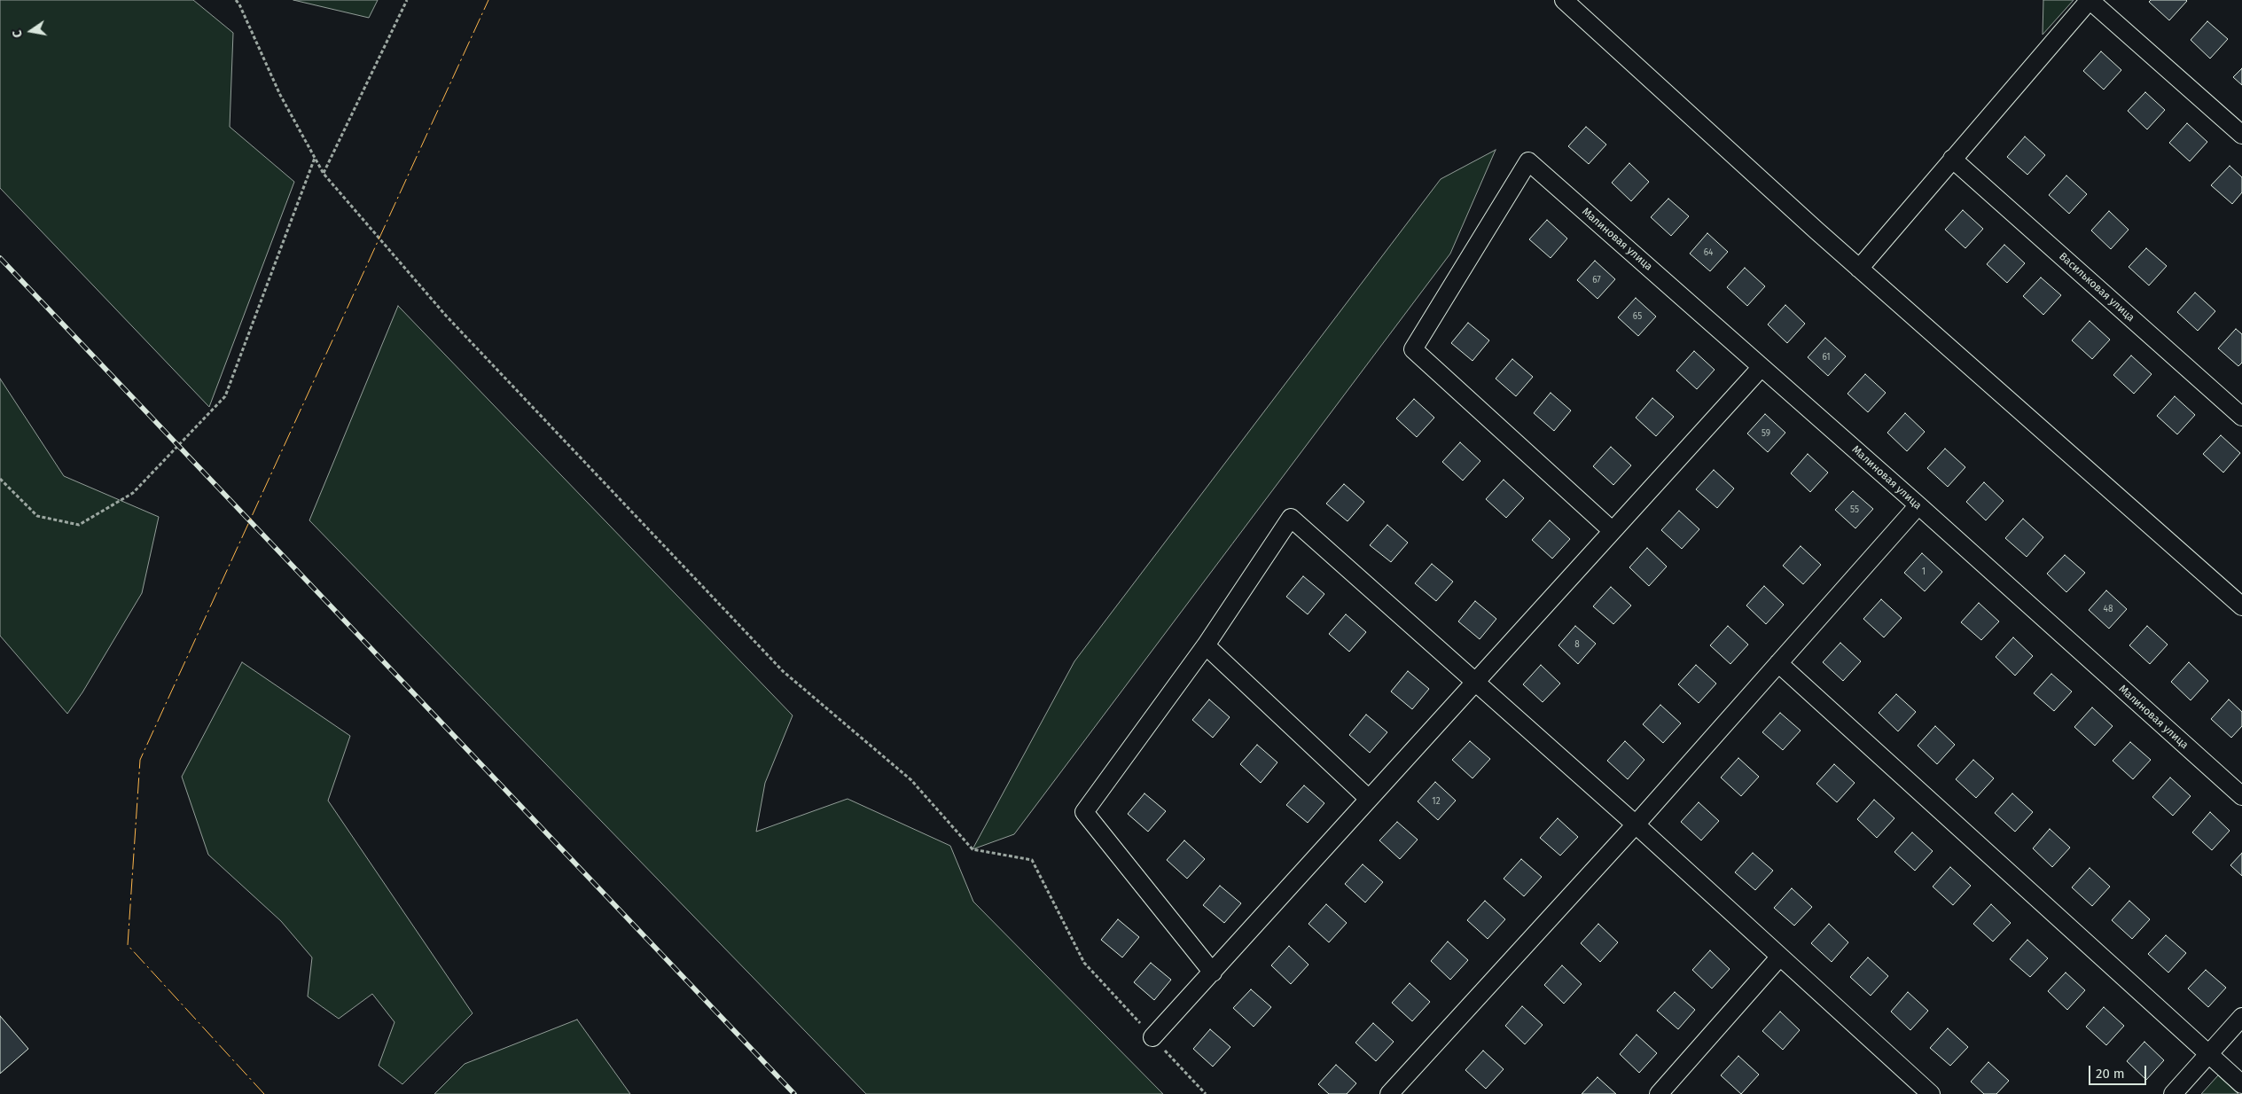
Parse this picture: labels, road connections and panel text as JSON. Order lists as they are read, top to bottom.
{
  "streets": {
    "street": ["Малиновая улица", "Васильковая улица"]
  },
  "house_numbers": [
    "64",
    "67",
    "65",
    "61",
    "59",
    "55",
    "1",
    "48",
    "8",
    "12"
  ],
  "scale_bar": "20 m",
  "north": "left"
}
